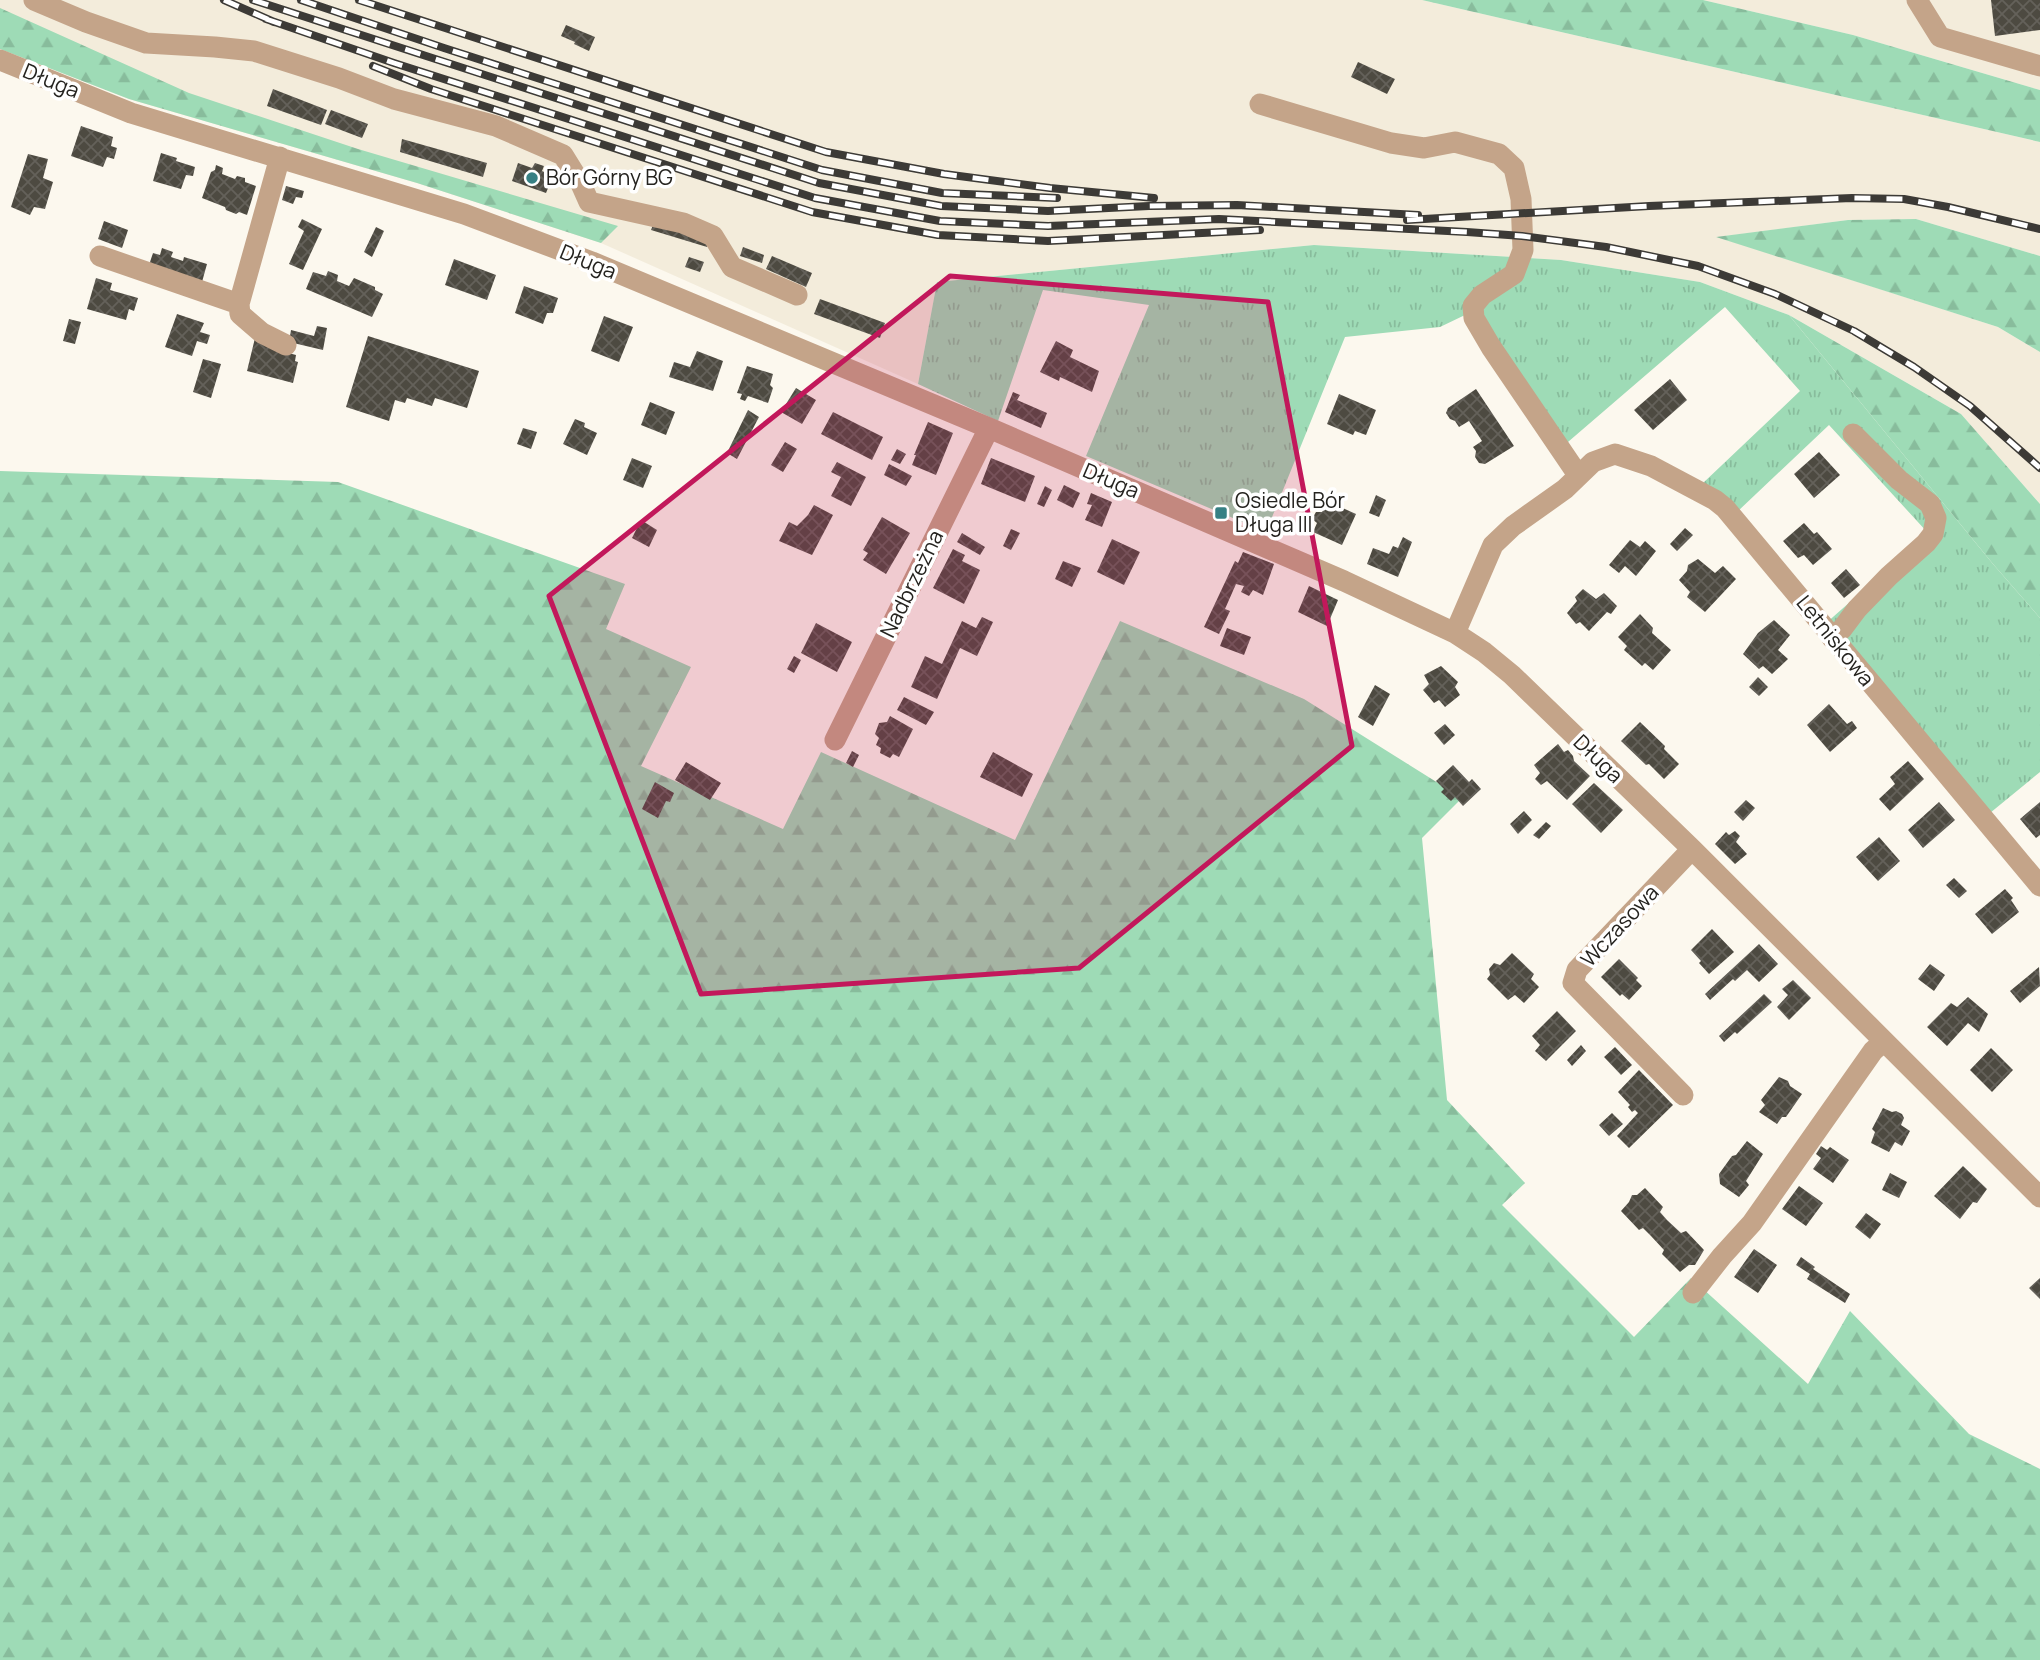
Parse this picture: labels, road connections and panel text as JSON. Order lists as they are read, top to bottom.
{
  "streets": {
    "street": [
      "Długa",
      "Nadbrzeżna",
      "Letniskowa",
      "Wczasowa"
    ]
  },
  "crossings": [
    ["Długa", "Nadbrzeżna"],
    ["Długa", "Wczasowa"]
  ],
  "places": {
    "other": ["Bór Górny BG"],
    "transit": ["Osiedle Bór Długa III"]
  }
}
